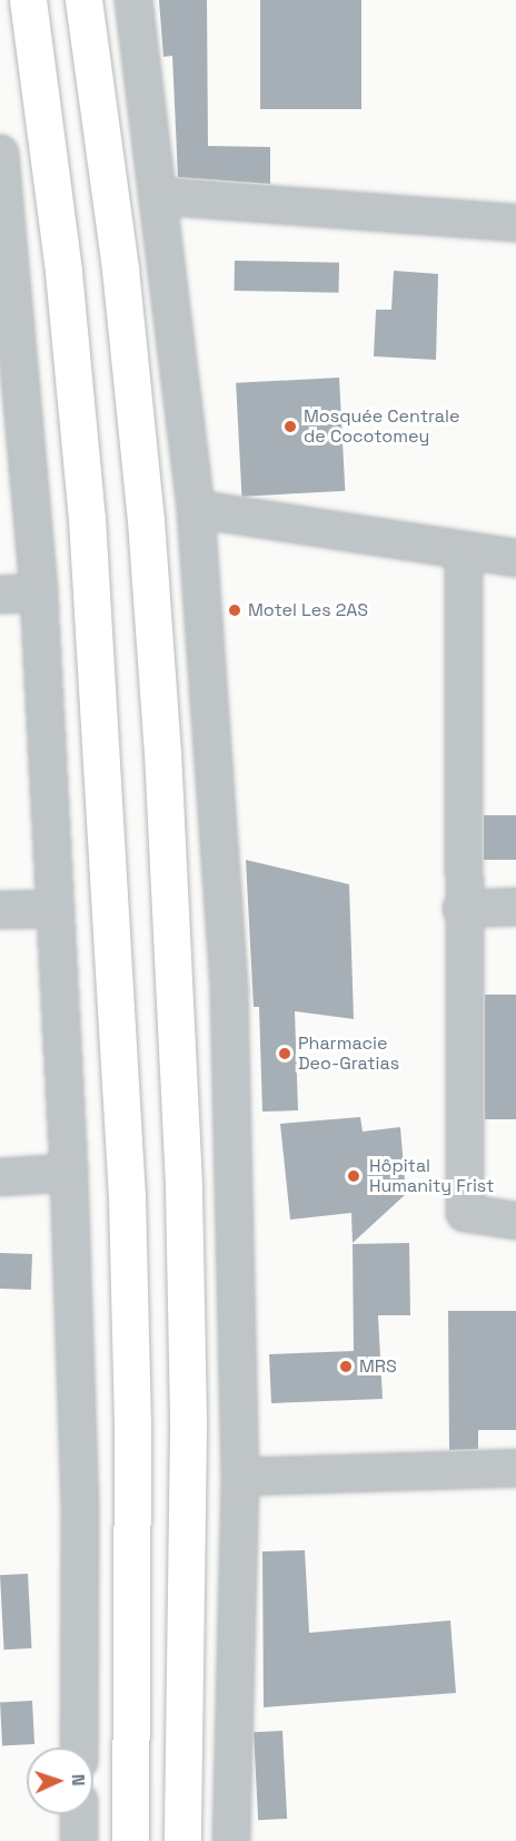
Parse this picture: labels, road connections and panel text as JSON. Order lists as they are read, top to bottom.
{
  "places": [
    "Mosquée Centrale de Cocotomey",
    "Motel Les 2AS",
    "Pharmacie Deo-Gratias",
    "Hôpital Humanity Frist",
    "MRS"
  ],
  "north": "right"
}
